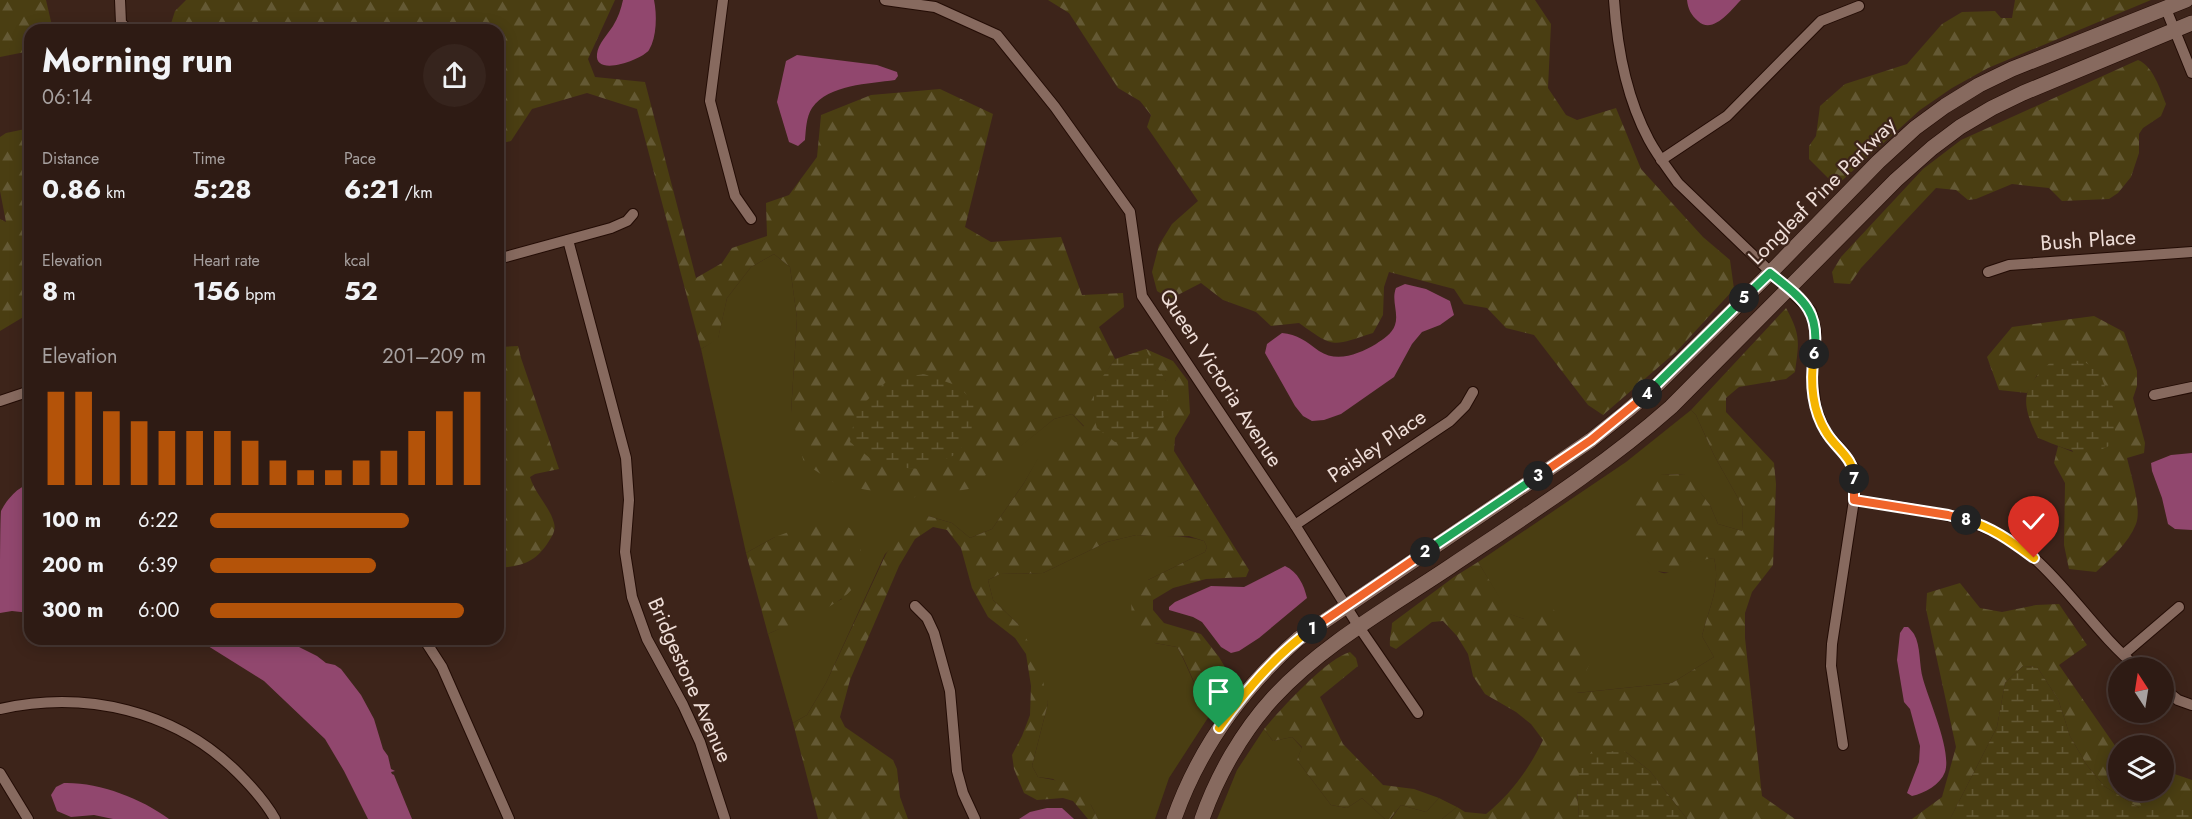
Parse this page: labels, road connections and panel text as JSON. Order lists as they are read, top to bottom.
{
  "streets": {
    "main road": ["Longleaf Pine Parkway"],
    "street": [
      "Bush Place",
      "Queen Victoria Avenue",
      "Paisley Place",
      "Bridgestone Avenue"
    ]
  },
  "crossings": [
    ["Longleaf Pine Parkway", "Queen Victoria Avenue"],
    ["Queen Victoria Avenue", "Paisley Place"]
  ],
  "north": "top",
  "page": {
    "heading": ["Morning run", "06:14"],
    "stats": [
      ["Distance", "0.86 km"],
      ["Time", "5:28"],
      ["Pace", "6:21 /km"],
      ["Elevation", "8 m"],
      ["Heart rate", "156 bpm"],
      ["kcal", "52"]
    ],
    "pins": [
      "5",
      "6",
      "4",
      "3",
      "7",
      "8",
      "2",
      "1"
    ],
    "chart": ["Elevation", "201–209 m"],
    "list": [
      {
        "name": "100 m",
        "note": "6:22"
      },
      {
        "name": "200 m",
        "note": "6:39"
      },
      {
        "name": "300 m",
        "note": "6:00"
      }
    ]
  }
}
